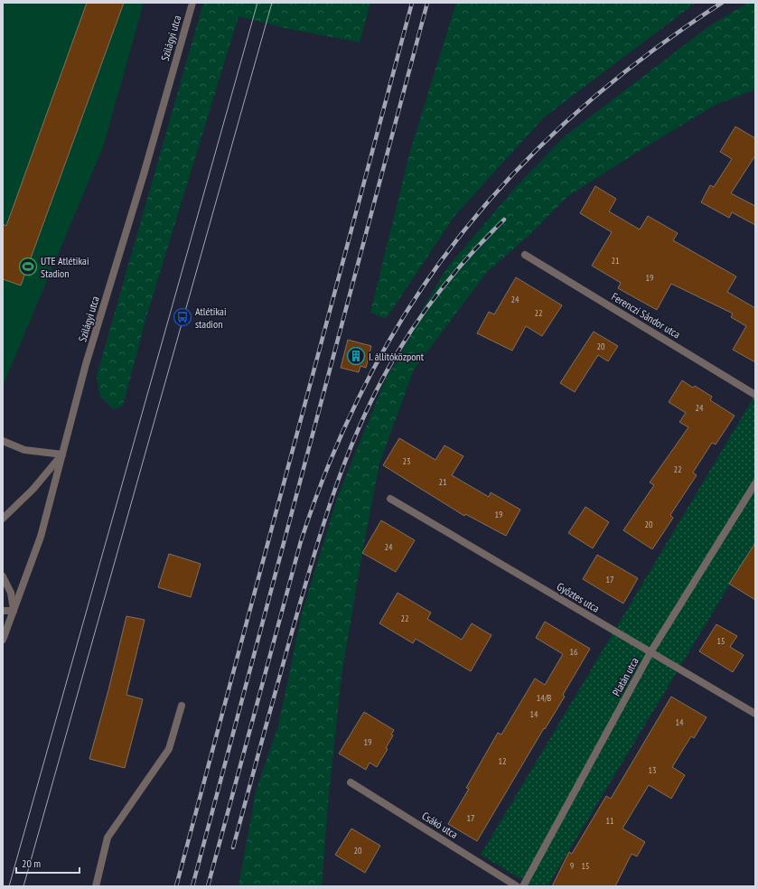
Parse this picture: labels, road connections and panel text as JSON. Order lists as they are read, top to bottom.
{
  "streets": {
    "street": [
      "Szilágyi utca",
      "Ferenczi Sándor utca",
      "Győztes utca",
      "Platán utca",
      "Csákó utca"
    ]
  },
  "crossings": [
    ["Győztes utca", "Platán utca"]
  ],
  "places": {
    "sports": ["UTE Atlétikai Stadion"],
    "bus stop": ["Atlétikai stadion"],
    "building": ["I. állítóközpont"]
  },
  "house_numbers": [
    "21",
    "19",
    "24",
    "22",
    "20",
    "24",
    "23",
    "22",
    "21",
    "19",
    "20",
    "24",
    "17",
    "22",
    "15",
    "16",
    "14/B",
    "14",
    "14",
    "19",
    "12",
    "13",
    "17",
    "11",
    "20",
    "9",
    "15"
  ],
  "scale_bar": "20 m"
}
